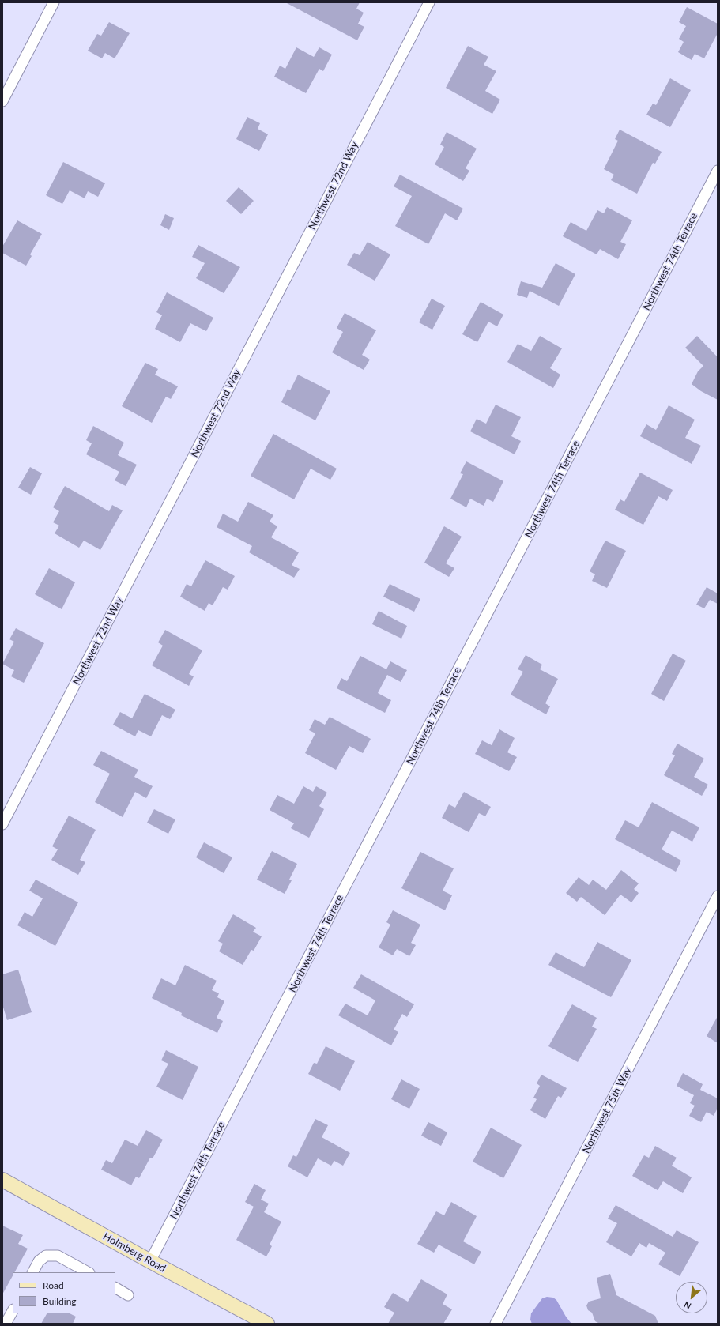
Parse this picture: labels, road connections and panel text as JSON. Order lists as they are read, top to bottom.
{
  "streets": {
    "street": [
      "Northwest 72nd Way",
      "Northwest 74th Terrace",
      "Northwest 75th Way",
      "Holmberg Road"
    ]
  },
  "crossings": [
    ["Northwest 74th Terrace", "Holmberg Road"]
  ],
  "legend": ["Road", "Building"],
  "north": "bottom left"
}
